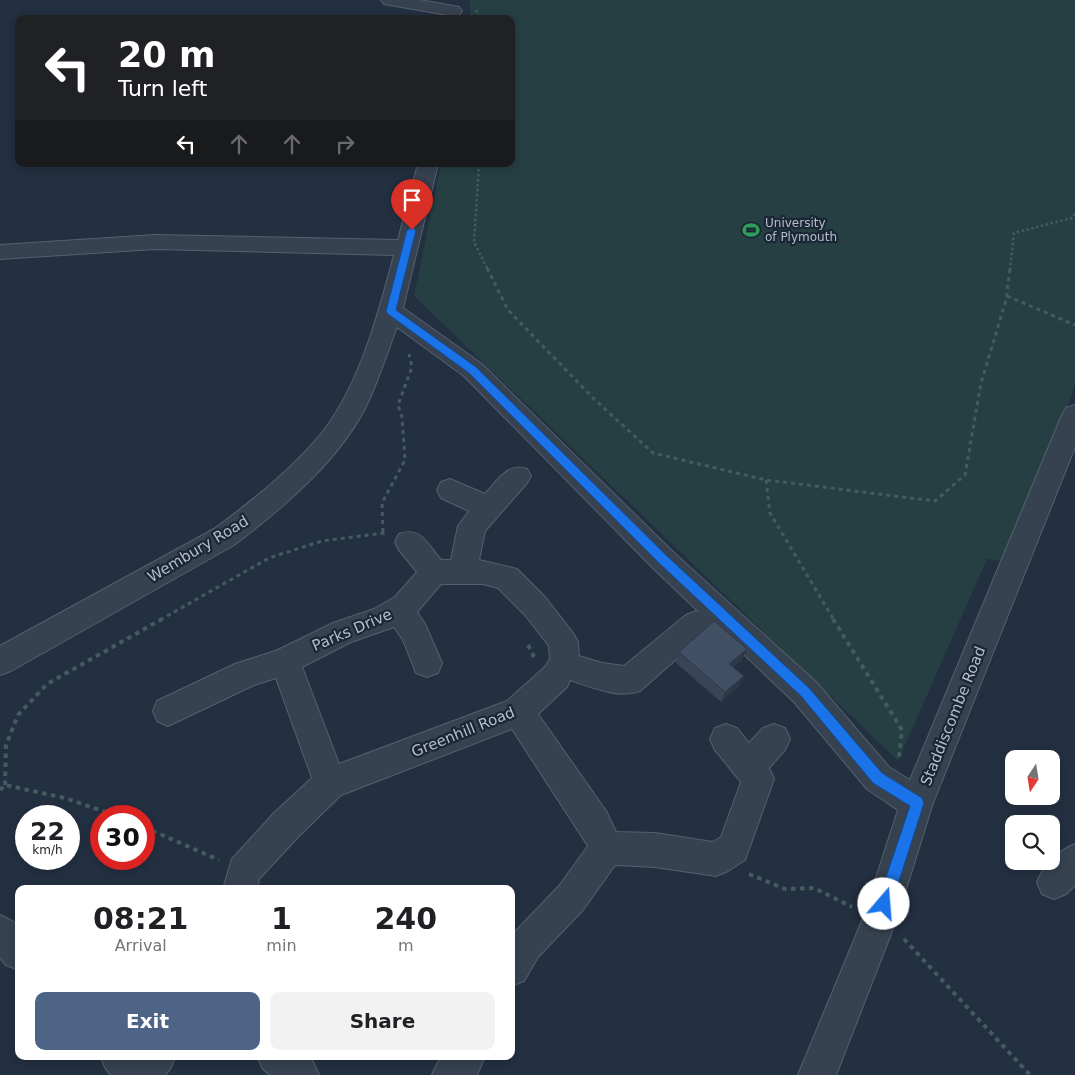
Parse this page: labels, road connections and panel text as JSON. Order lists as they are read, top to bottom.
{
  "streets": {
    "street": [
      "Wembury Road",
      "Parks Drive",
      "Staddiscombe Road",
      "Greenhill Road"
    ]
  },
  "places": {
    "sports": ["University of Plymouth"]
  },
  "north": "bottom",
  "page": {
    "turn": ["20 m", "Turn left"],
    "speed": "22 km/h",
    "limit": "30",
    "eta": [
      "08:21",
      "Arrival",
      "1",
      "min",
      "240",
      "m"
    ],
    "buttons": ["Exit", "Share"]
  }
}
